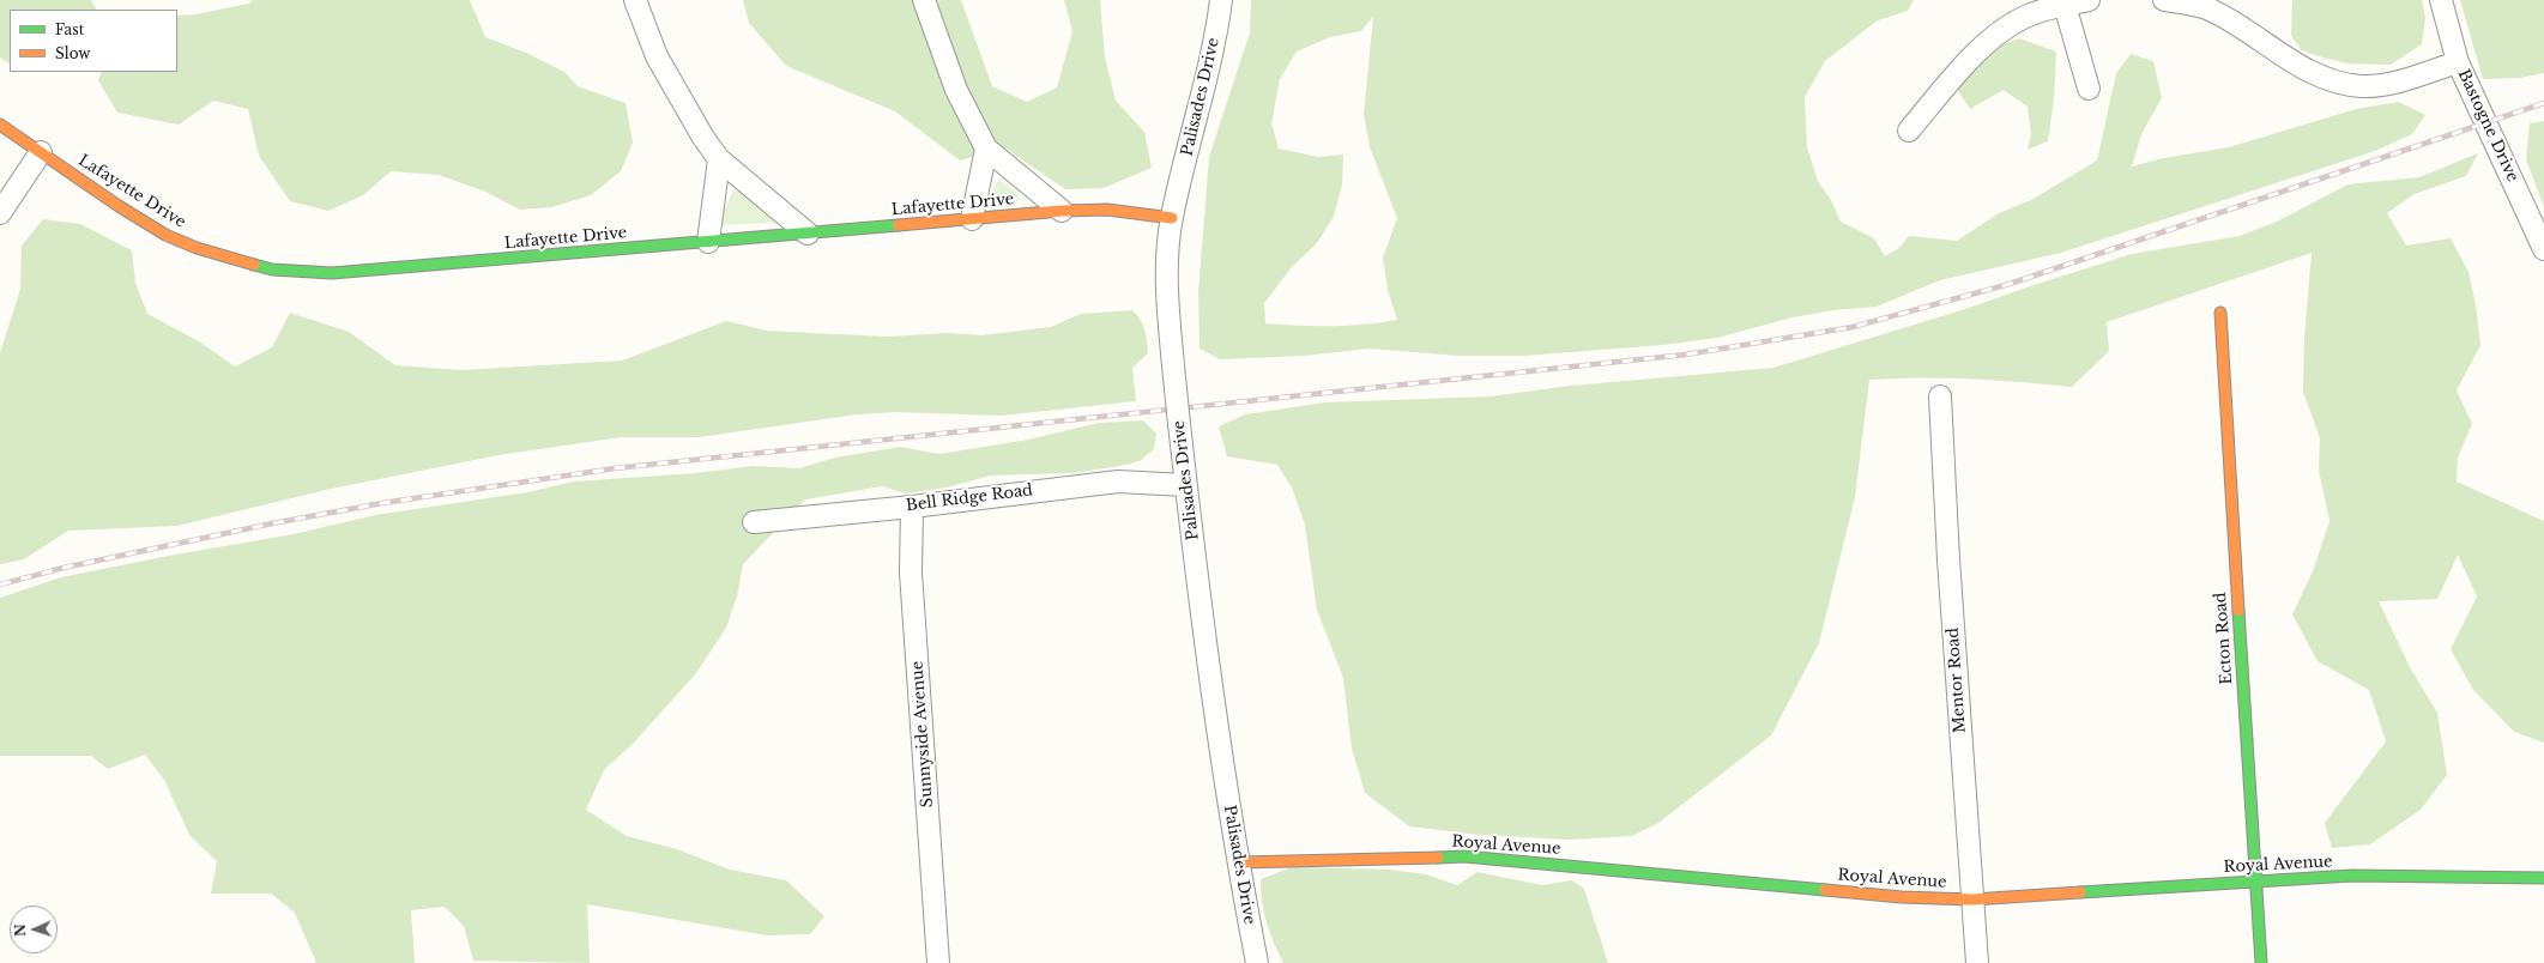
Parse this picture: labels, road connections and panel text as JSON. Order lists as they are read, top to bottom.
{
  "streets": {
    "street": [
      "Palisades Drive",
      "Bastogne Drive",
      "Lafayette Drive",
      "Bell Ridge Road",
      "Ecton Road",
      "Mentor Road",
      "Sunnyside Avenue",
      "Royal Avenue"
    ]
  },
  "crossings": [
    ["Palisades Drive", "Lafayette Drive"],
    ["Palisades Drive", "Bell Ridge Road"],
    ["Palisades Drive", "Royal Avenue"],
    ["Bell Ridge Road", "Sunnyside Avenue"],
    ["Ecton Road", "Royal Avenue"],
    ["Mentor Road", "Royal Avenue"]
  ],
  "legend": ["Fast", "Slow"],
  "north": "left"
}
